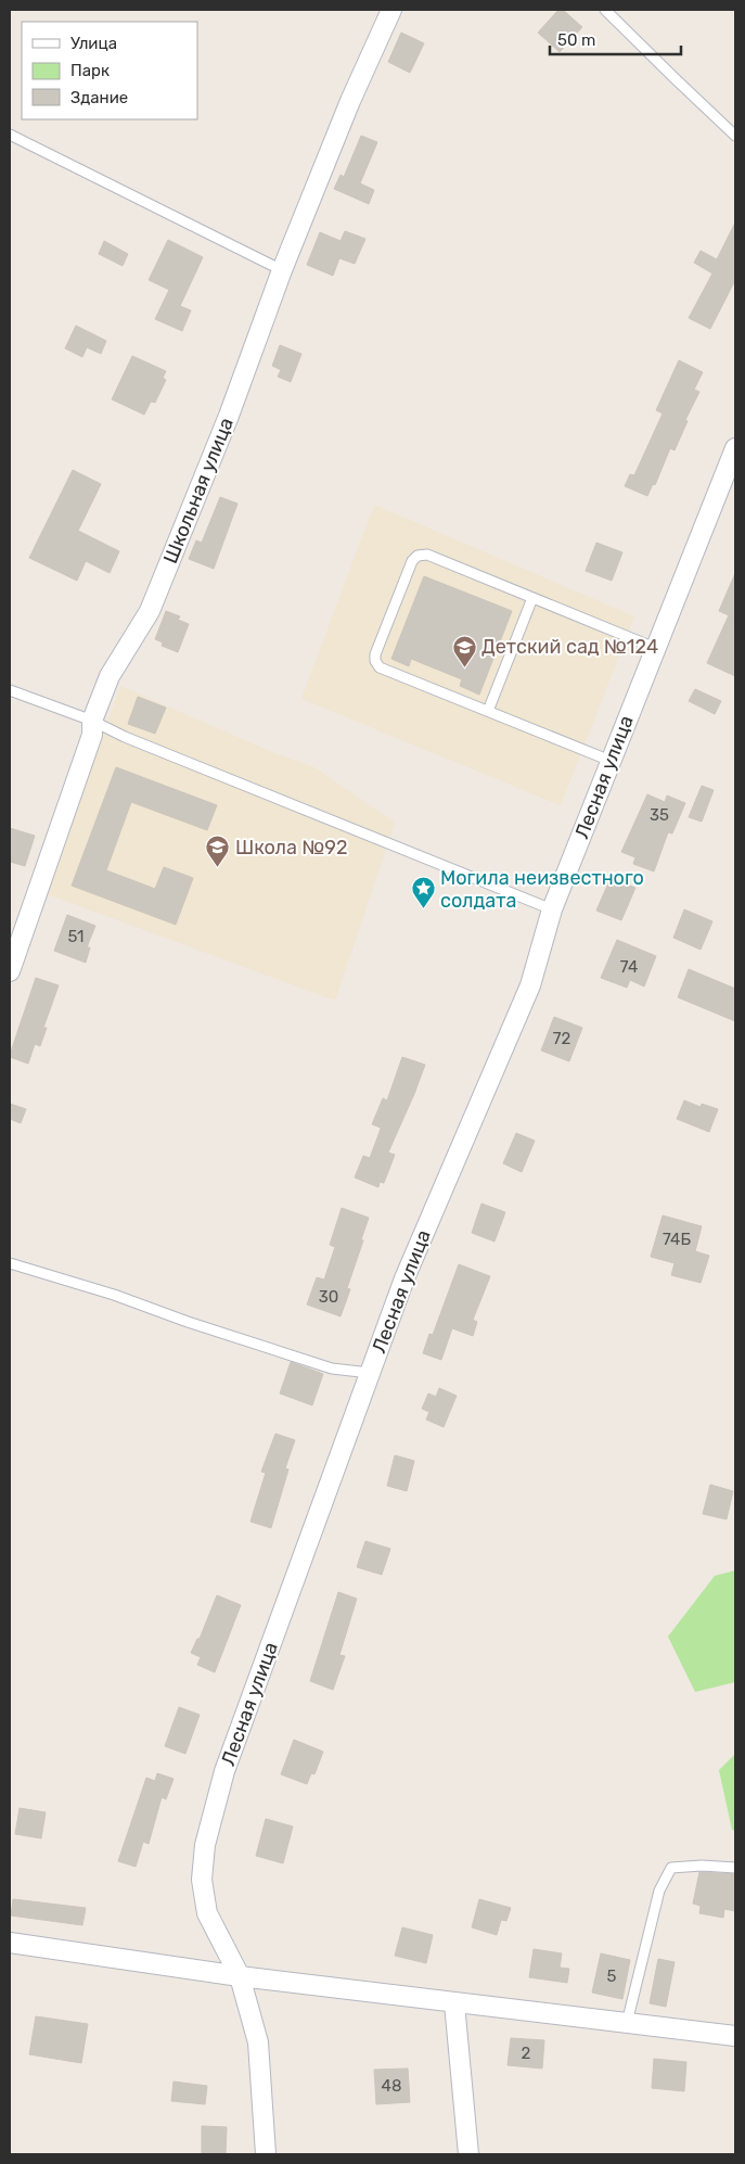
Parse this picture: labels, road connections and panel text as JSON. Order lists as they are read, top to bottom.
{
  "streets": {
    "street": ["Школьная улица", "Лесная улица"]
  },
  "places": {
    "school or university": ["Детский сад №124", "Школа №92"],
    "place": ["Могила неизвестного солдата"]
  },
  "house_numbers": [
    "35",
    "51",
    "74",
    "72",
    "74Б",
    "30",
    "5",
    "2",
    "48"
  ],
  "legend": ["Улица", "Парк", "Здание"],
  "scale_bar": "50 m"
}
